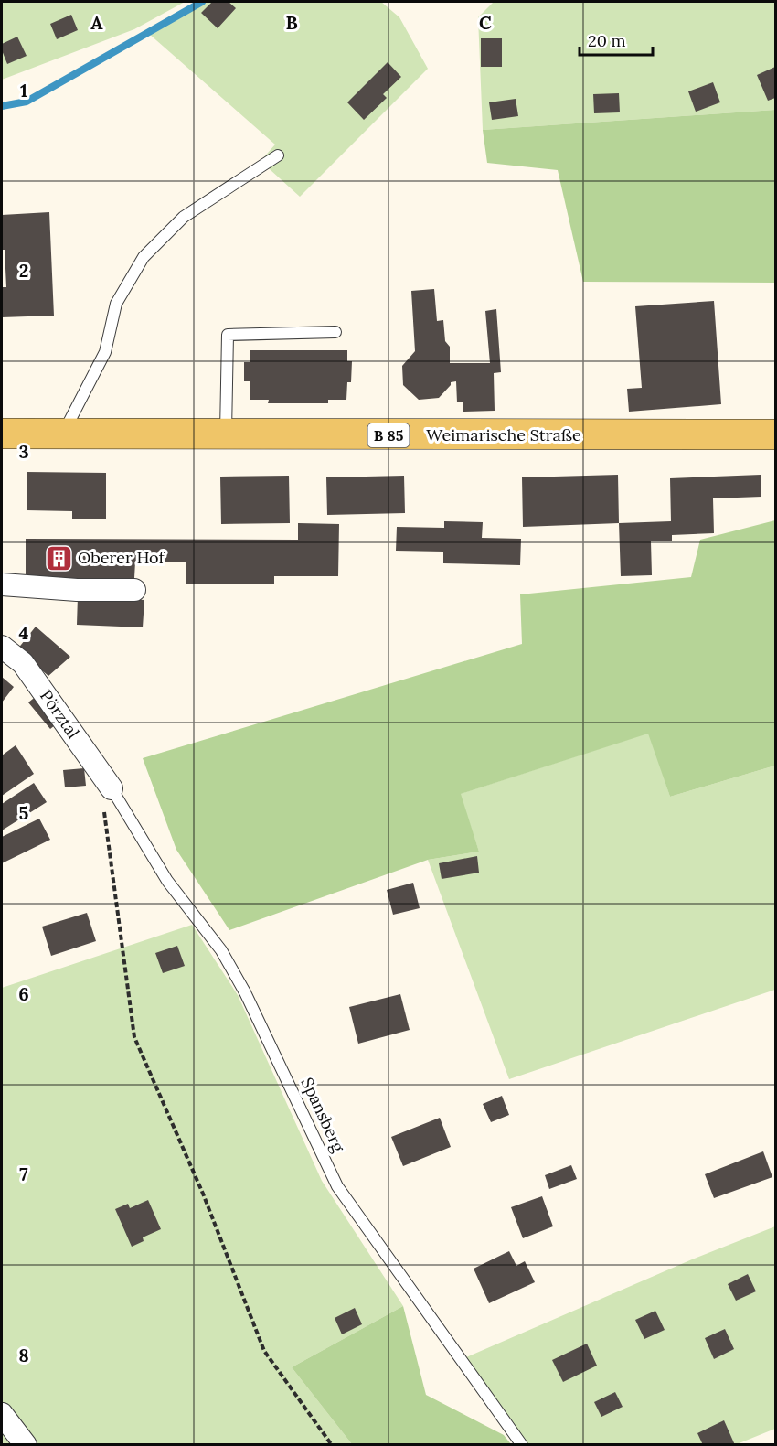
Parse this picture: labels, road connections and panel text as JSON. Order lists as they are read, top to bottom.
{
  "streets": {
    "main road": ["B 85", "Weimarische Straße"],
    "street": ["Pörztal"],
    "lane": ["Spansberg"]
  },
  "crossings": [
    ["Pörztal", "Spansberg"]
  ],
  "places": {
    "building": ["Oberer Hof"]
  },
  "scale_bar": "20 m",
  "grid": {
    "columns": ["A", "B", "C"],
    "rows": [
      "1",
      "2",
      "3",
      "4",
      "5",
      "6",
      "7",
      "8"
    ]
  }
}
